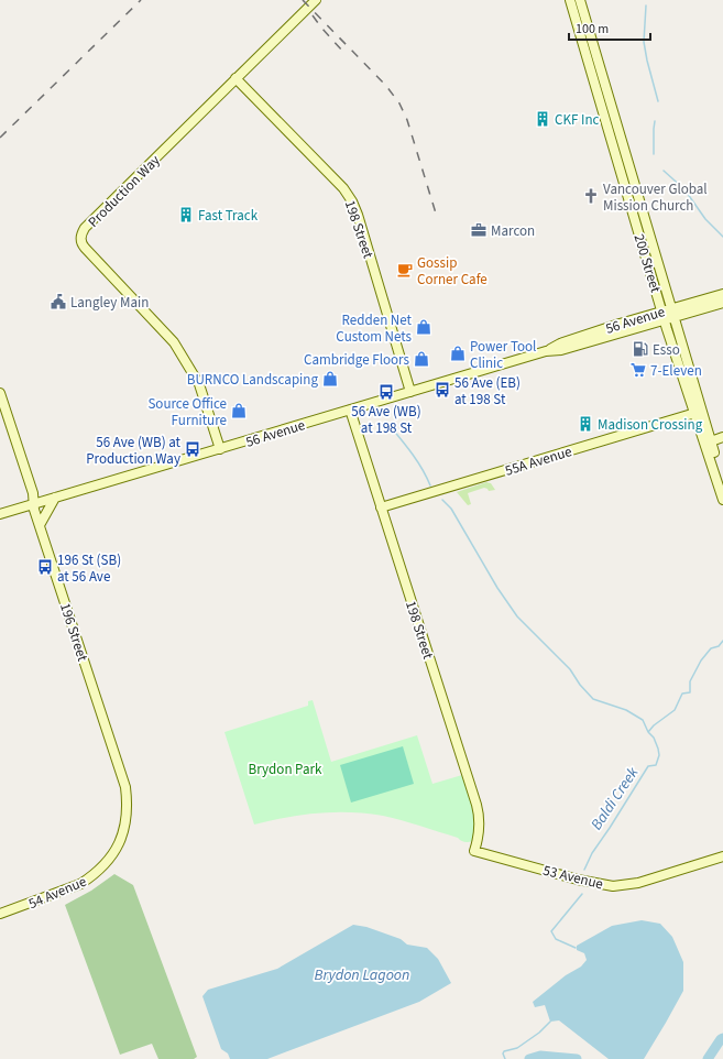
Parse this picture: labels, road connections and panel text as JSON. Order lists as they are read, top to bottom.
{
  "streets": {
    "street": [
      "Production Way",
      "198 Street",
      "200 Street",
      "56 Avenue",
      "55A Avenue",
      "196 Street",
      "53 Avenue",
      "54 Avenue"
    ]
  },
  "crossings": [
    ["Production Way", "198 Street"],
    ["Production Way", "56 Avenue"],
    ["198 Street", "56 Avenue"],
    ["198 Street", "55A Avenue"],
    ["198 Street", "53 Avenue"],
    ["200 Street", "56 Avenue"],
    ["200 Street", "55A Avenue"],
    ["56 Avenue", "196 Street"],
    ["196 Street", "54 Avenue"]
  ],
  "water": ["Baldi Creek", "Brydon Lagoon"],
  "parks": ["Brydon Park"],
  "places": {
    "building": ["CKF Inc", "Fast Track", "Madison Crossing"],
    "church": ["Vancouver Global Mission Church"],
    "office": ["Marcon"],
    "cafe": ["Gossip Corner Cafe"],
    "public building": ["Langley Main"],
    "shop": [
      "Redden Net Custom Nets",
      "Power Tool Clinic",
      "Cambridge Floors",
      "BURNCO Landscaping",
      "Source Office Furniture"
    ],
    "fuel station": ["Esso"],
    "supermarket": ["7-Eleven"],
    "bus stop": [
      "56 Ave (EB) at 198 St",
      "56 Ave (WB) at 198 St",
      "56 Ave (WB) at Production Way",
      "196 St (SB) at 56 Ave"
    ]
  },
  "scale_bar": "100 m"
}
